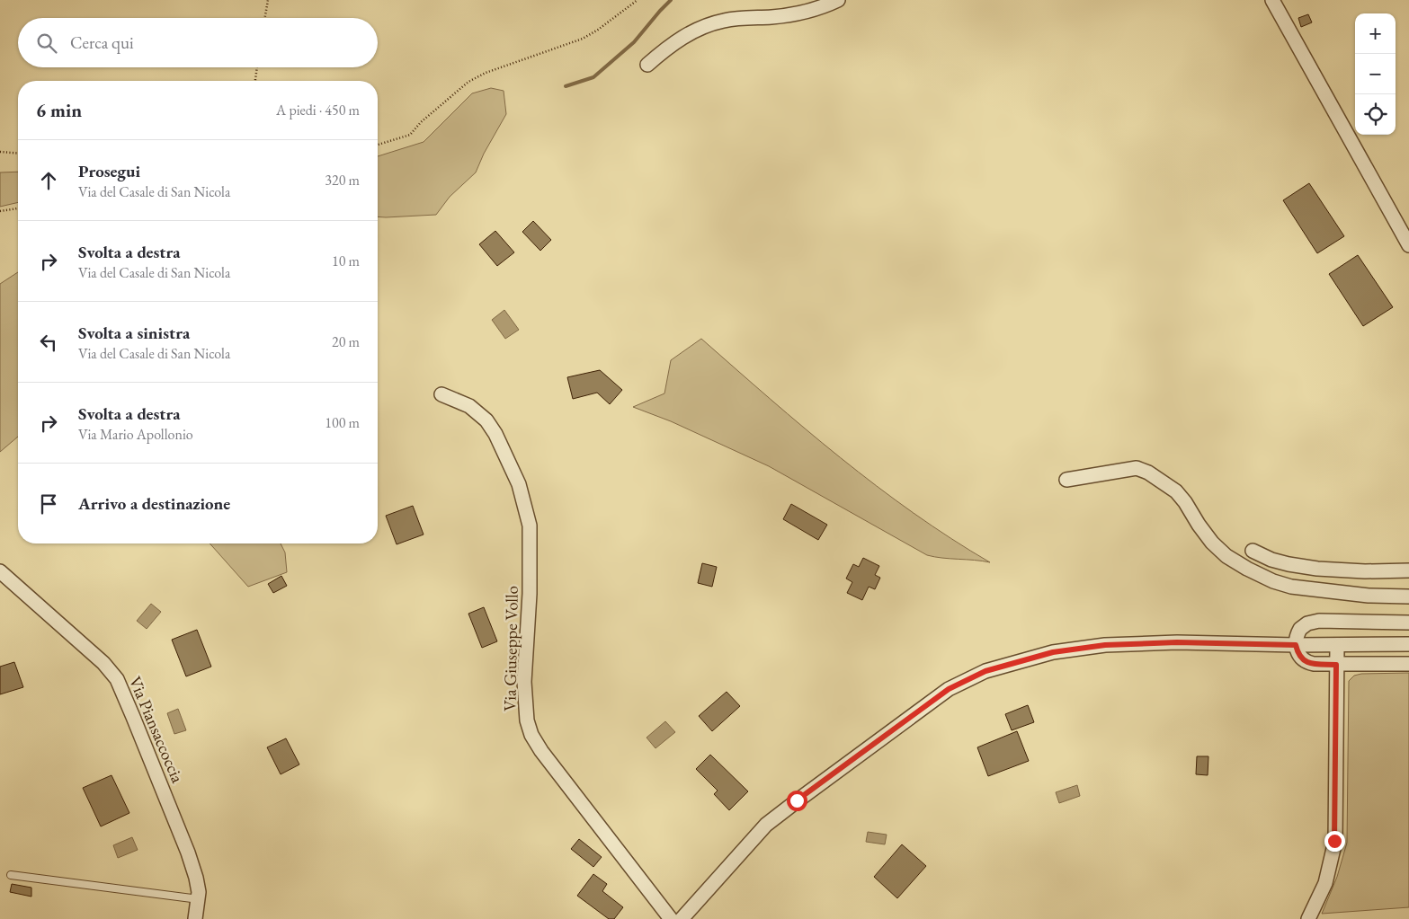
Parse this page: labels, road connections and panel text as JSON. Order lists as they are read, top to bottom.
{
  "streets": {
    "street": ["Via Giuseppe Vollo", "Via Piansaccoccia"]
  },
  "page": {
    "map_buttons": ["+", "−"],
    "search": "Cerca qui",
    "heading": ["6 min", "A piedi · 450 m"],
    "list": [
      ["Prosegui", "Via del Casale di San Nicola", "320 m"],
      ["Svolta a destra", "Via del Casale di San Nicola", "10 m"],
      ["Svolta a sinistra", "Via del Casale di San Nicola", "20 m"],
      ["Svolta a destra", "Via Mario Apollonio", "100 m"],
      "Arrivo a destinazione"
    ]
  }
}
